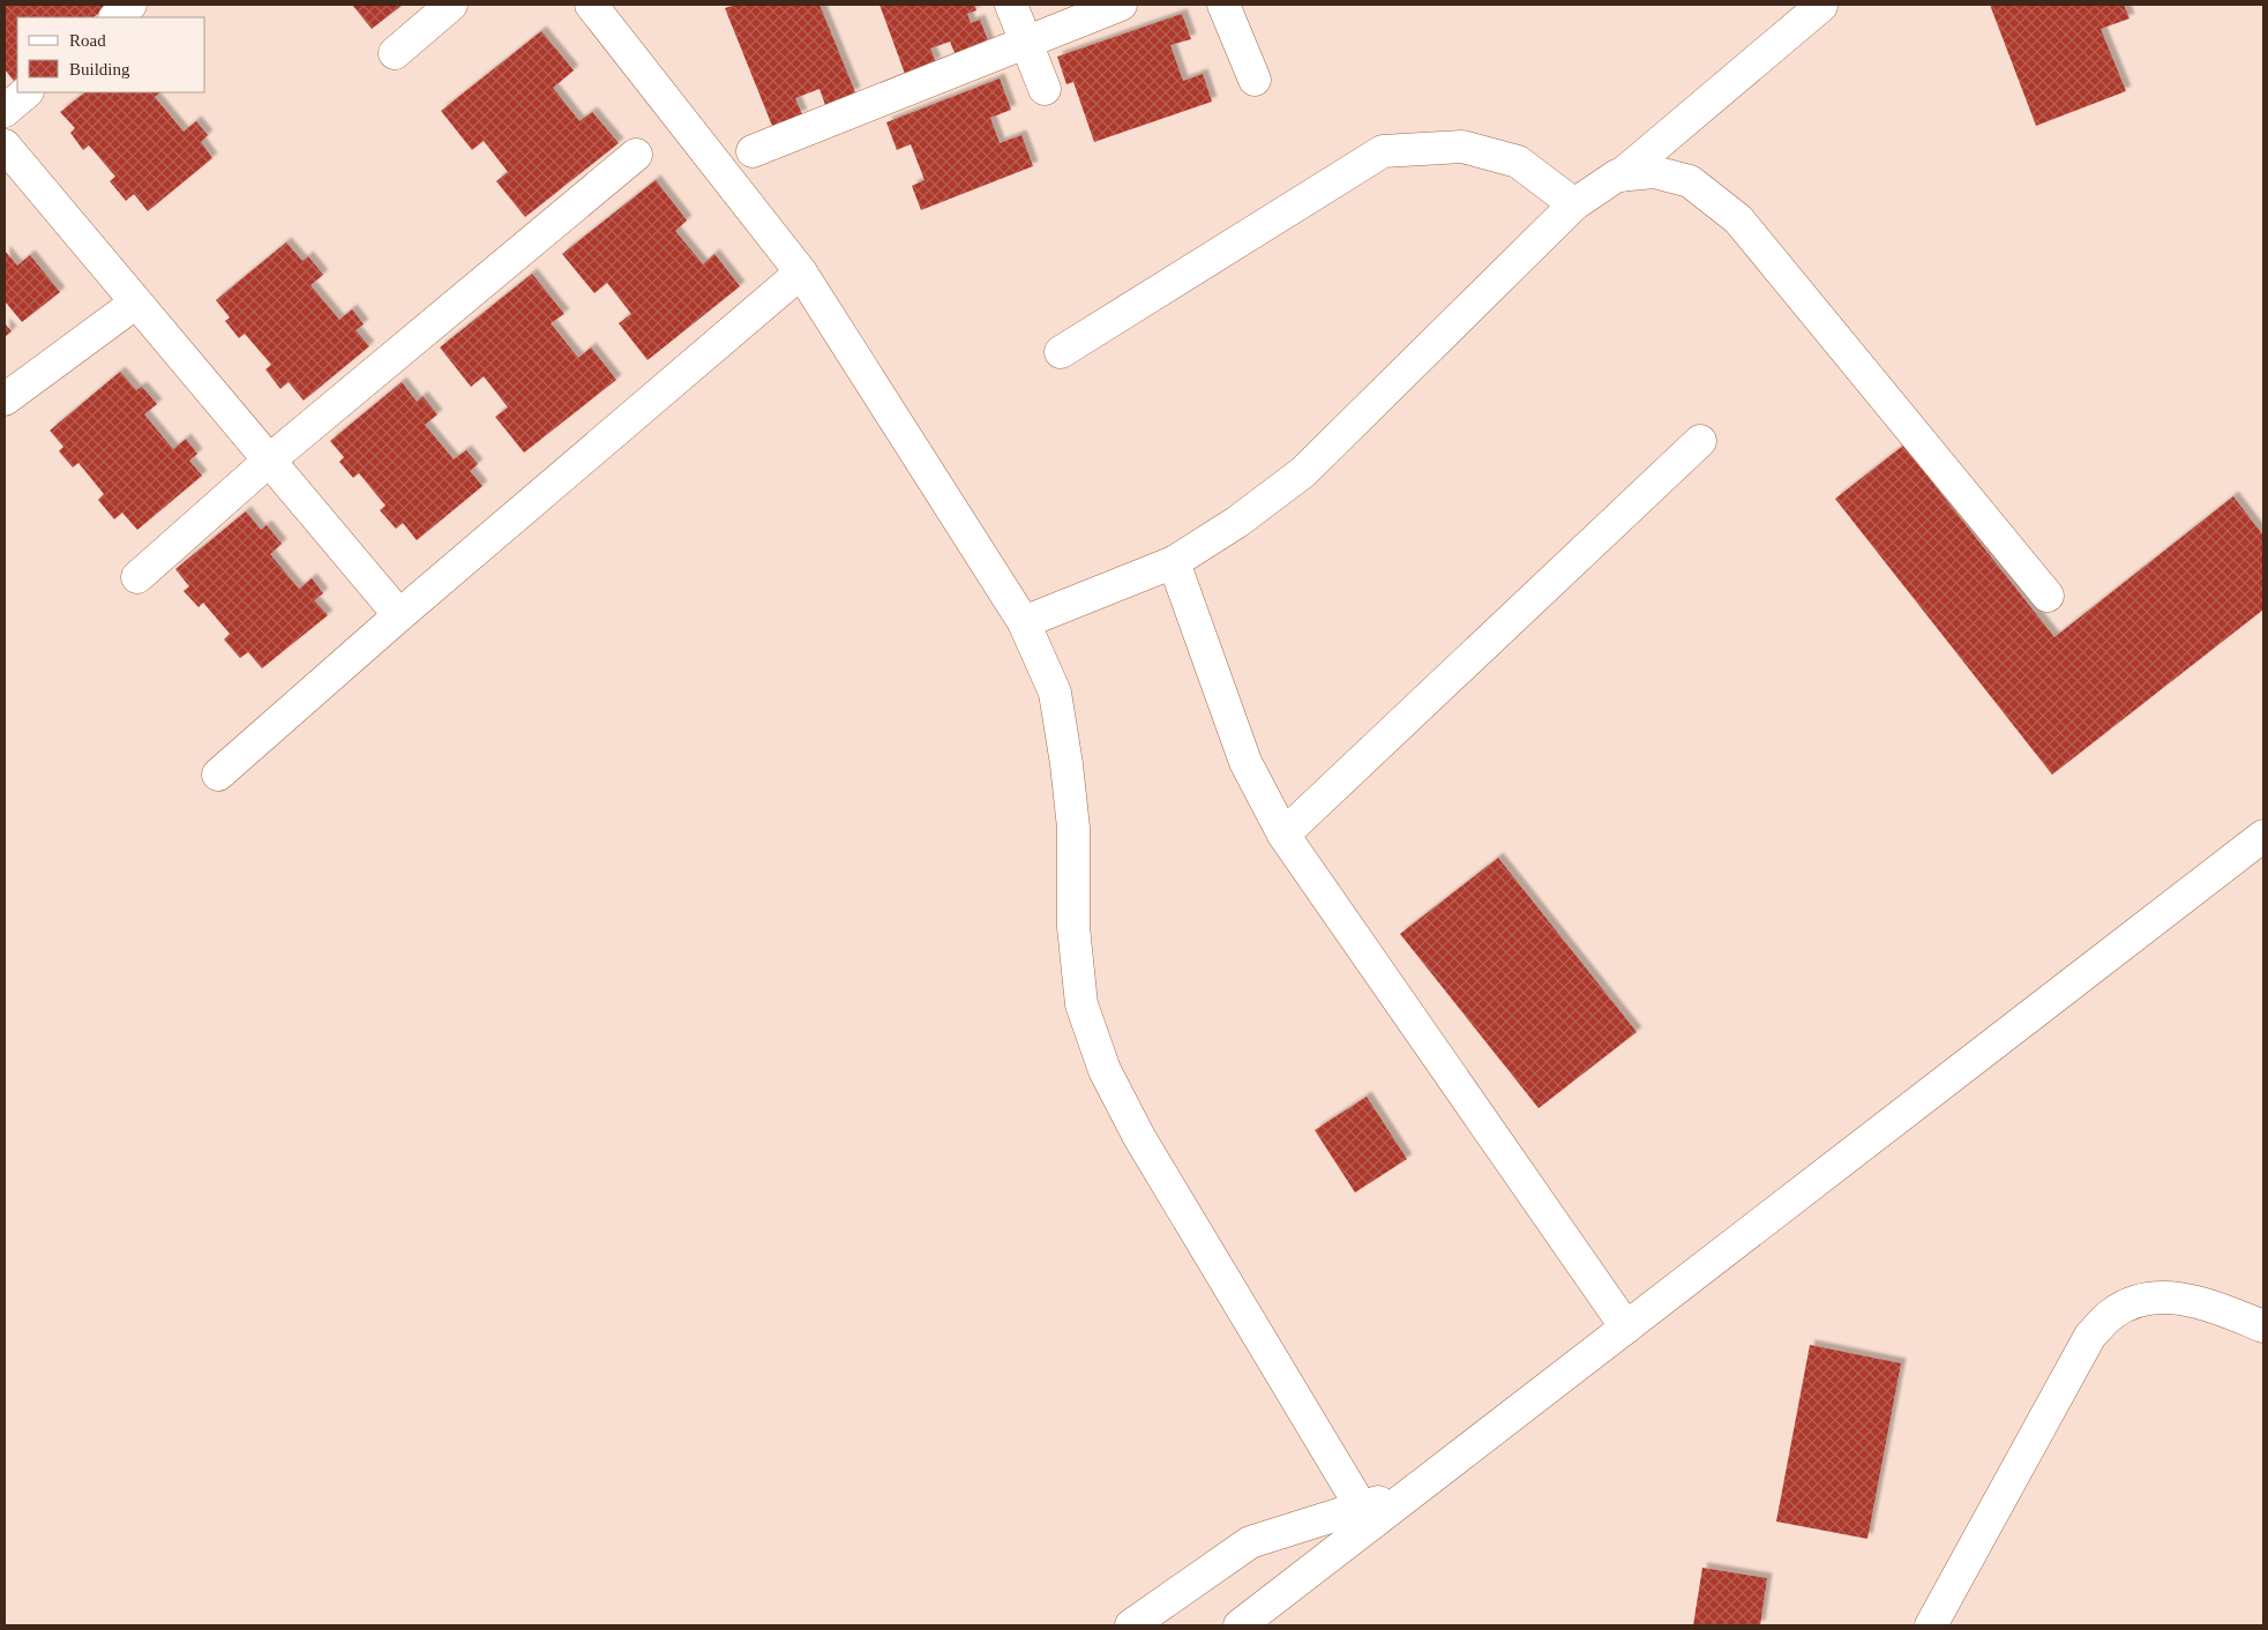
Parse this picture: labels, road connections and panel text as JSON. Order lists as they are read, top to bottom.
{
  "legend": ["Road", "Building"]
}
